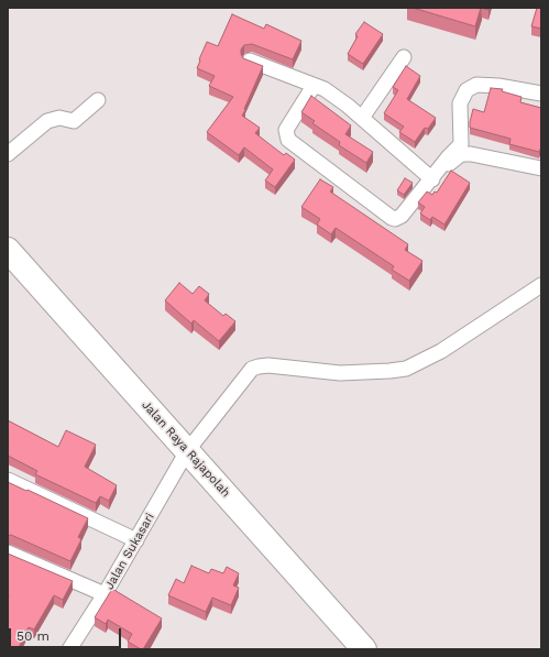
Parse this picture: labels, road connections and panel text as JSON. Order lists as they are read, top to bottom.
{
  "streets": {
    "highway": ["Jalan Raya Rajapolah"],
    "street": ["Jalan Sukasari"]
  },
  "crossings": [
    ["Jalan Raya Rajapolah", "Jalan Sukasari"]
  ],
  "scale_bar": "50 m"
}
